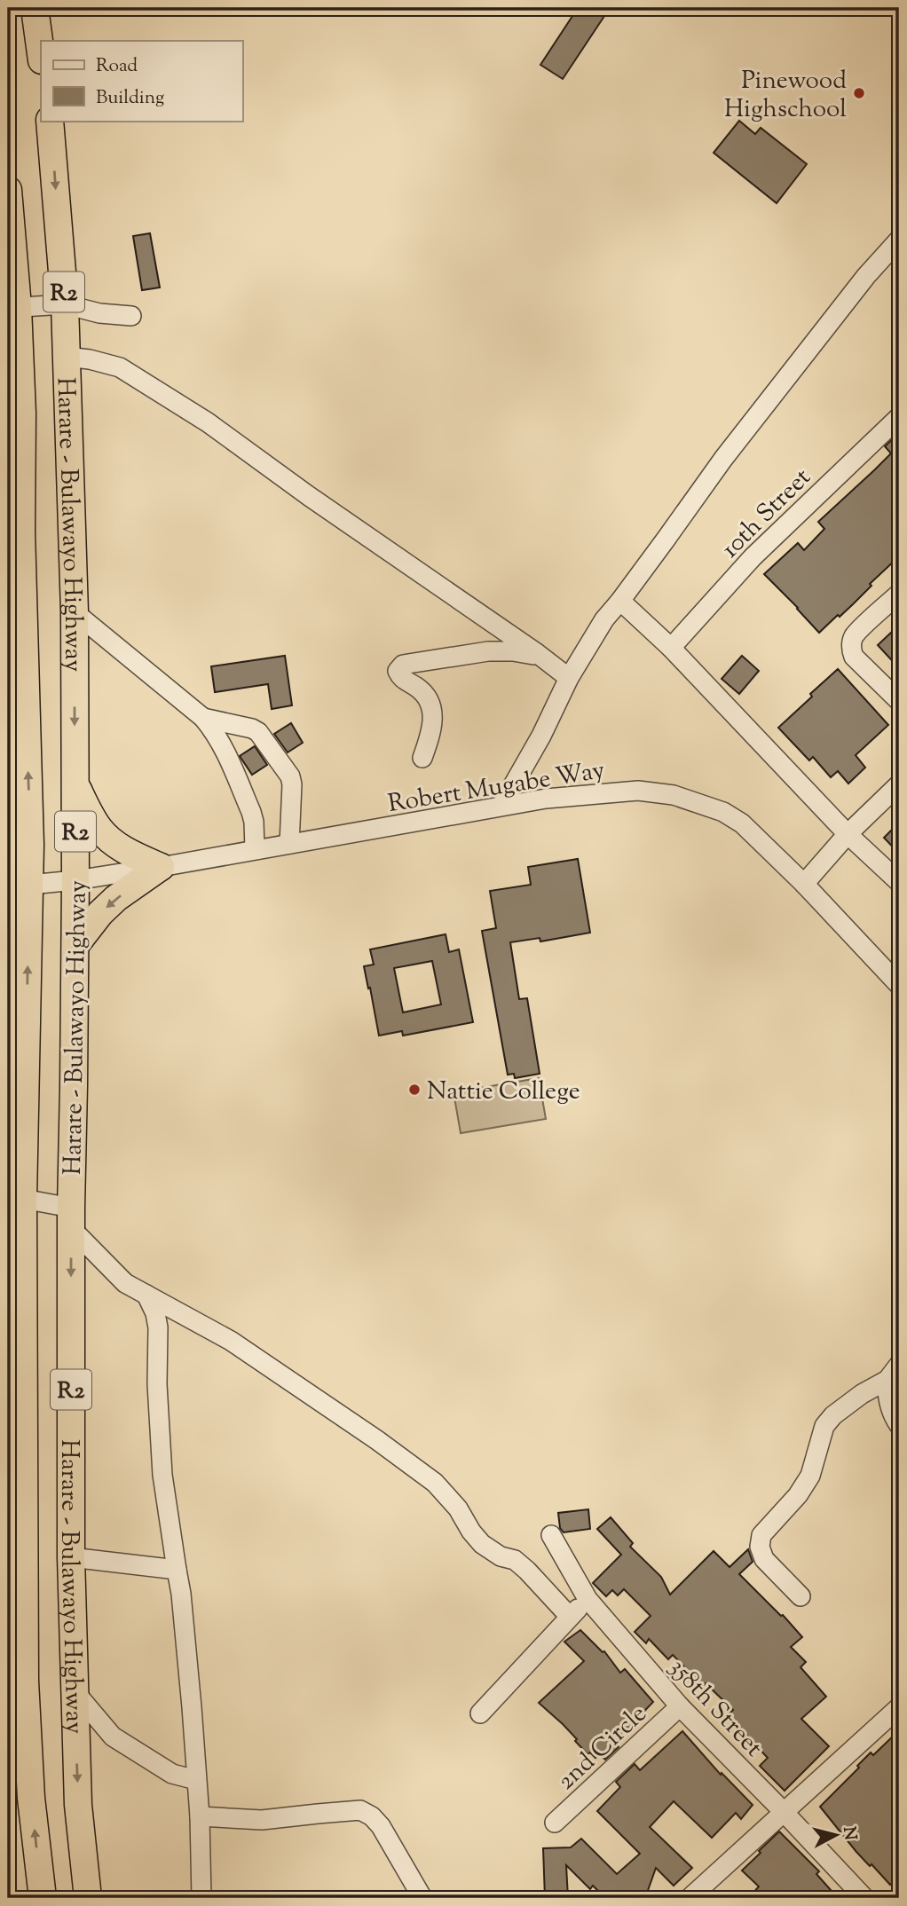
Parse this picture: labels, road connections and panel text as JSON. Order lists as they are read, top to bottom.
{
  "streets": {
    "highway": ["R2", "Harare - Bulawayo Highway"],
    "street": [
      "10th Street",
      "Robert Mugabe Way",
      "358th Street",
      "2nd Circle"
    ]
  },
  "crossings": [
    ["Harare - Bulawayo Highway", "Robert Mugabe Way"],
    ["358th Street", "2nd Circle"]
  ],
  "places": ["Pinewood Highschool", "Nattie College"],
  "legend": ["Road", "Building"],
  "north": "right"
}
